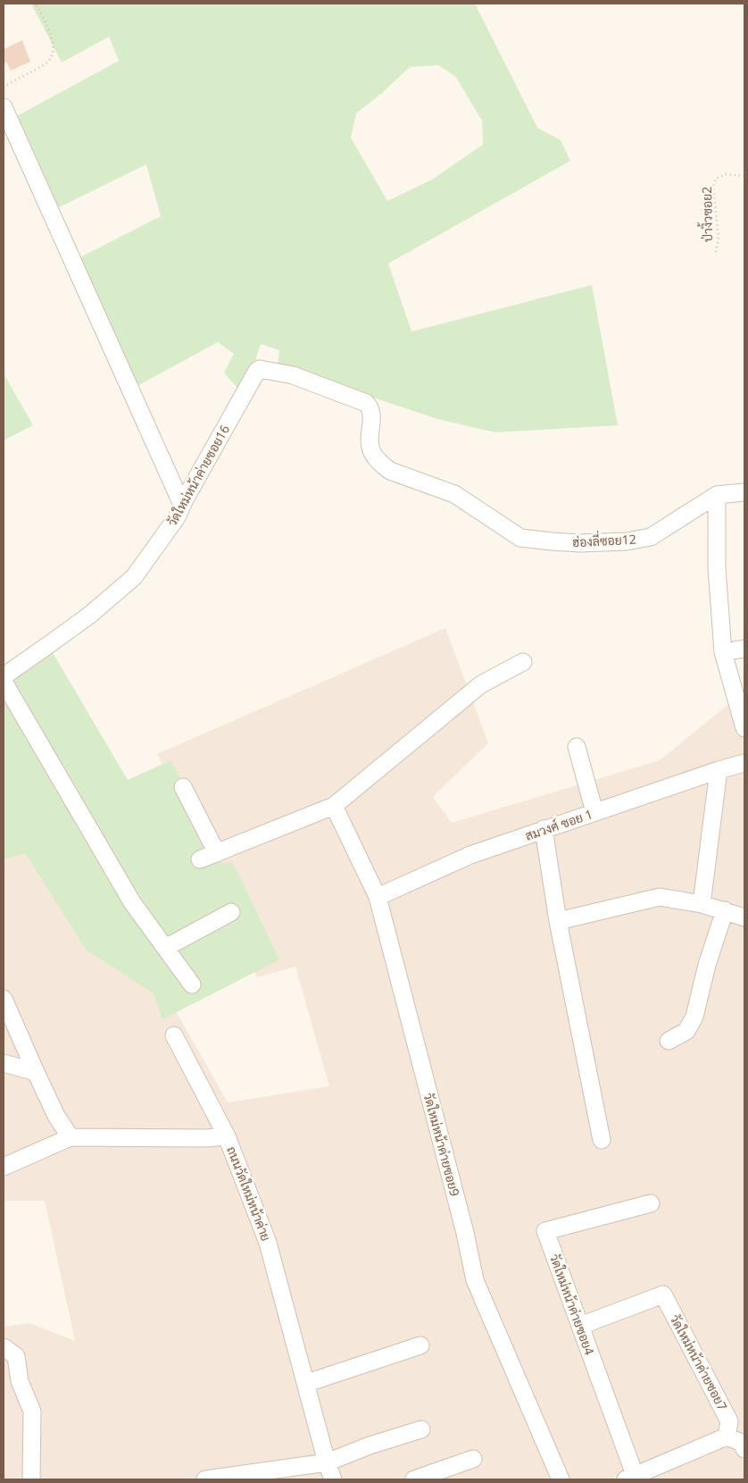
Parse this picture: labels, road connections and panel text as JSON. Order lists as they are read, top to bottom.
{
  "streets": {
    "street": [
      "วัดใหม่หน้าค่ายซอย16",
      "ฮ่องลี่ซอย12",
      "สมวงศ์ ซอย 1",
      "วัดใหม่หน้าค่ายซอย9",
      "ถนนวัดใหม่หน้าค่าย",
      "วัดใหม่หน้าค่ายซอย4",
      "วัดใหม่หน้าค่ายซอย7"
    ],
    "path": ["ป่างิ้วซอย2"]
  },
  "crossings": [
    ["วัดใหม่หน้าค่ายซอย16", "ฮ่องลี่ซอย12"],
    ["สมวงศ์ ซอย 1", "วัดใหม่หน้าค่ายซอย9"],
    ["วัดใหม่หน้าค่ายซอย4", "วัดใหม่หน้าค่ายซอย7"]
  ]
}
